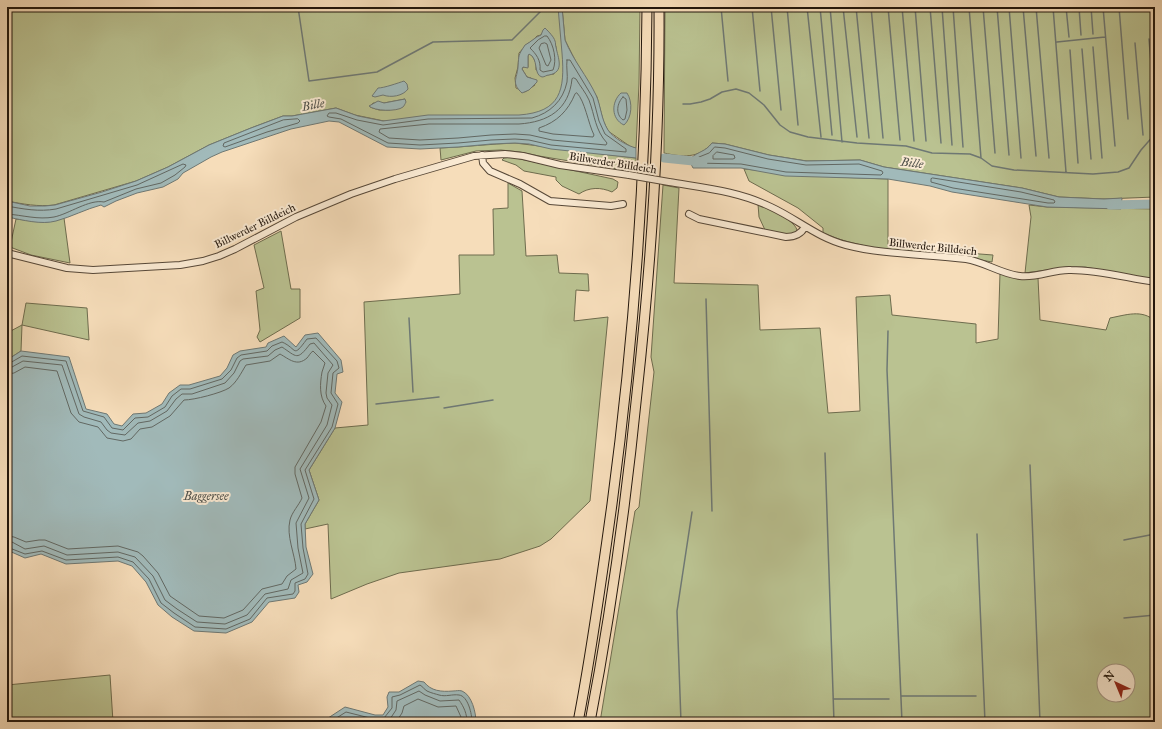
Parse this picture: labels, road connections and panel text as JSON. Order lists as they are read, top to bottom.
{
  "streets": {
    "street": ["Billwerder Billdeich"]
  },
  "water": ["Bille", "Baggersee"],
  "north": "top left"
}
